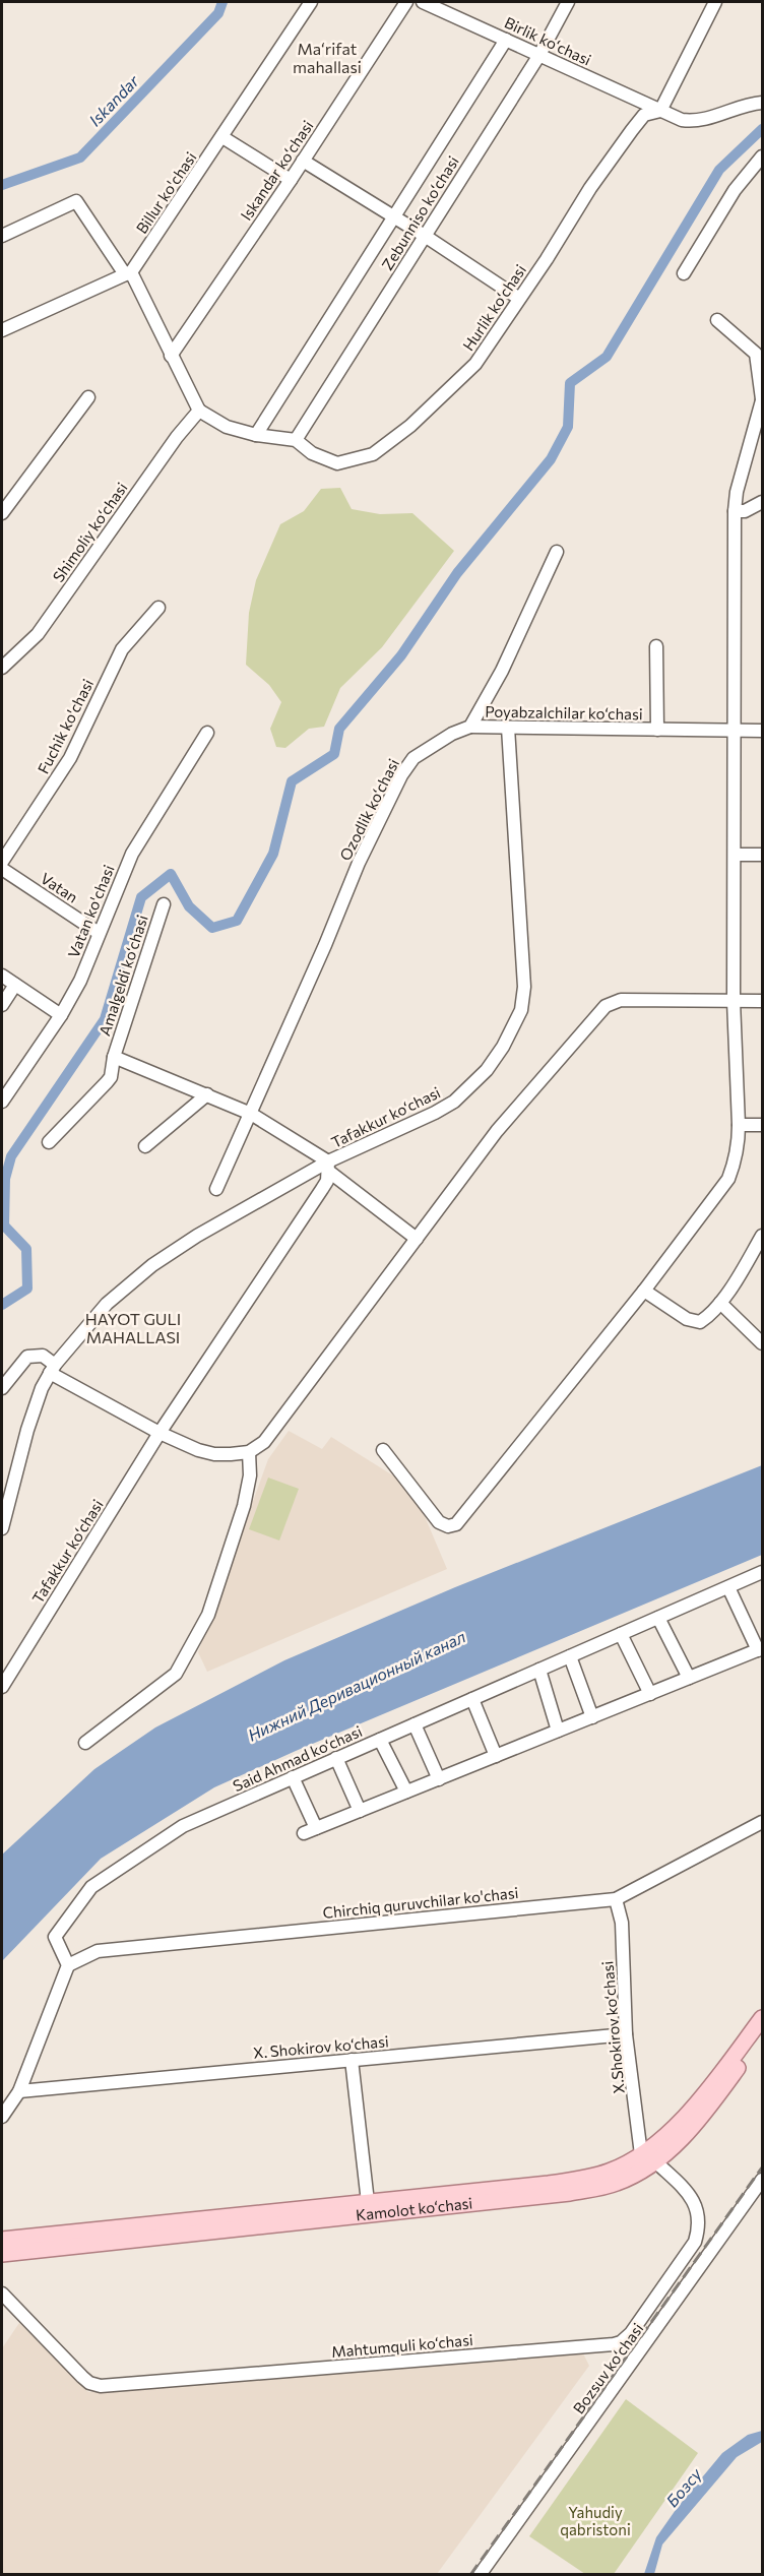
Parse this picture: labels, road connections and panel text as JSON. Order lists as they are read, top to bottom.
{
  "streets": {
    "main road": ["Kamolot ko‘chasi"],
    "street": [
      "Birlik ko‘chasi",
      "Iskandar ko‘chasi",
      "Billur ko'chasi",
      "Zebunniso ko‘chasi",
      "Hurlik ko‘chasi",
      "Shimoliy ko‘chasi",
      "Poyabzalchilar ko‘chasi",
      "Fuchik ko'chasi",
      "Ozodlik ko‘chasi",
      "Vatan",
      "Vatan ko'chasi",
      "Amalgeldi ko‘chasi",
      "Tafakkur ko‘chasi",
      "Said Ahmad ko‘chasi",
      "Chirchiq quruvchilar ko'chasi",
      "X.Shokirov ko‘chasi",
      "X. Shokirov ko‘chasi",
      "Mahtumquli ko‘chasi",
      "Bozsuv ko‘chasi"
    ]
  },
  "crossings": [
    ["Birlik ko‘chasi", "Zebunniso ko‘chasi"],
    ["Birlik ko‘chasi", "Hurlik ko‘chasi"],
    ["Zebunniso ko‘chasi", "Hurlik ko‘chasi"],
    ["Hurlik ko‘chasi", "Shimoliy ko‘chasi"],
    ["Poyabzalchilar ko‘chasi", "Ozodlik ko‘chasi"],
    ["Poyabzalchilar ko‘chasi", "Tafakkur ko‘chasi"],
    ["Ozodlik ko‘chasi", "Amalgeldi ko‘chasi"],
    ["Vatan", "Vatan ko'chasi"],
    ["Said Ahmad ko‘chasi", "Chirchiq quruvchilar ko'chasi"],
    ["Chirchiq quruvchilar ko'chasi", "X.Shokirov ko‘chasi"],
    ["X.Shokirov ko‘chasi", "X. Shokirov ko‘chasi"],
    ["X.Shokirov ko‘chasi", "Kamolot ko‘chasi"],
    ["X.Shokirov ko‘chasi", "Mahtumquli ko‘chasi"],
    ["Kamolot ko‘chasi", "Mahtumquli ko‘chasi"]
  ],
  "districts": ["Maʻrifat mahallasi", "HAYOT GULI MAHALLASI"],
  "water": ["Iskandar", "Нижний Деривационный канал", "Бозсу"],
  "parks": ["Yahudiy qabristoni"]
}
